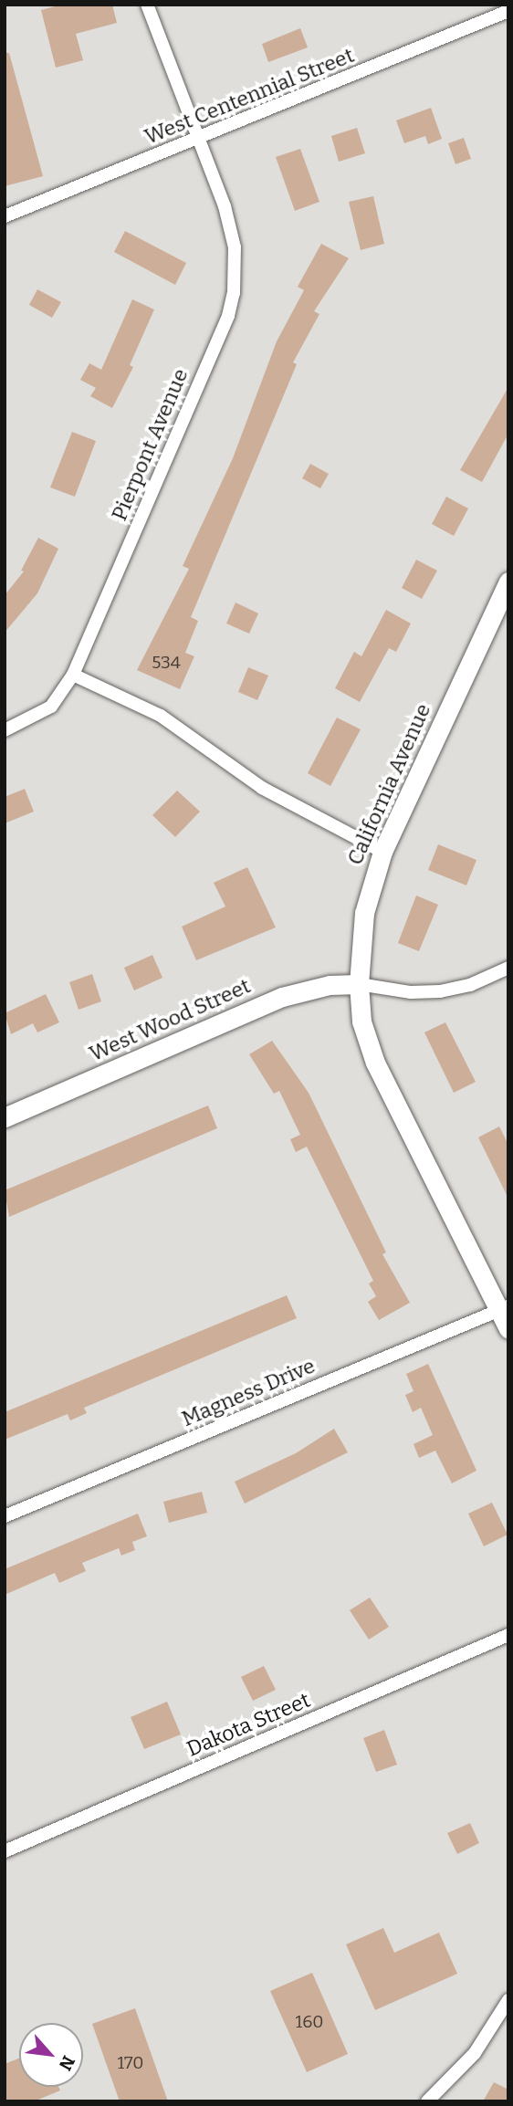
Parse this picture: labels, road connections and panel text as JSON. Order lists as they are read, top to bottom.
{
  "streets": {
    "main road": ["California Avenue", "West Wood Street"],
    "street": [
      "West Centennial Street",
      "Pierpont Avenue",
      "Magness Drive",
      "Dakota Street"
    ]
  },
  "crossings": [
    ["West Centennial Street", "Pierpont Avenue"],
    ["California Avenue", "West Wood Street"],
    ["California Avenue", "Magness Drive"]
  ],
  "house_numbers": ["534", "160", "170"],
  "north": "bottom right"
}
